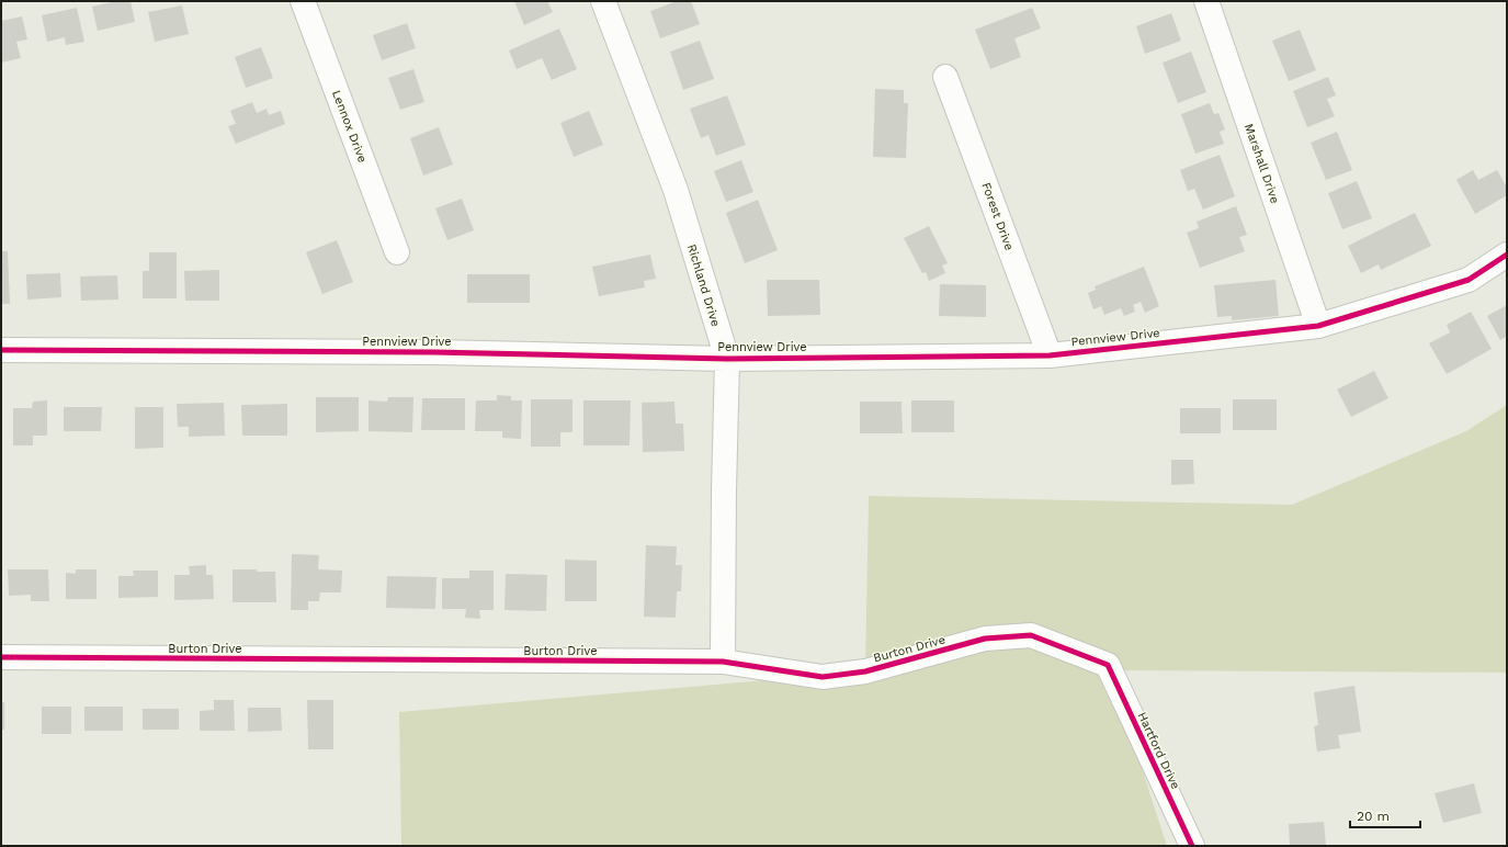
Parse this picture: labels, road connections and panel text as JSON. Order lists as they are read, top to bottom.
{
  "streets": {
    "street": [
      "Lennox Drive",
      "Marshall Drive",
      "Forest Drive",
      "Richland Drive",
      "Pennview Drive",
      "Burton Drive",
      "Hartford Drive"
    ]
  },
  "crossings": [
    ["Marshall Drive", "Pennview Drive"],
    ["Forest Drive", "Pennview Drive"],
    ["Richland Drive", "Pennview Drive"],
    ["Richland Drive", "Burton Drive"],
    ["Burton Drive", "Hartford Drive"]
  ],
  "scale_bar": "20 m"
}
